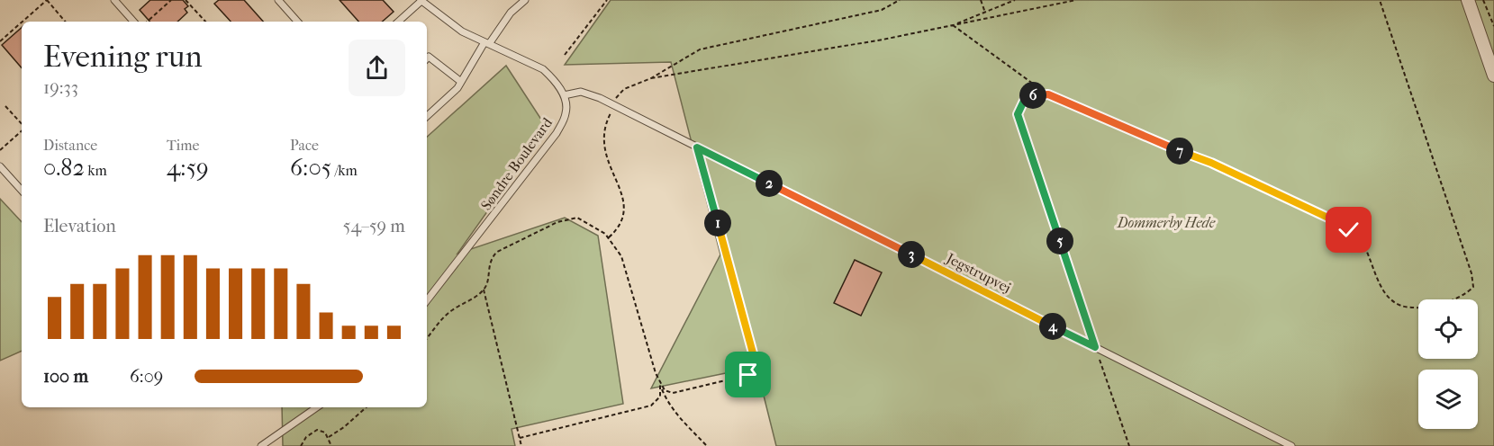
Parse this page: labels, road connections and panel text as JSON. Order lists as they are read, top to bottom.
{
  "streets": {
    "lane": ["Søndre Boulevard", "Jegstrupvej"]
  },
  "crossings": [
    ["Søndre Boulevard", "Jegstrupvej"]
  ],
  "parks": ["Dommerby Hede"],
  "page": {
    "heading": ["Evening run", "19:33"],
    "pins": [
      "6",
      "7",
      "2",
      "1",
      "5",
      "3",
      "4"
    ],
    "stats": [
      ["Distance", "0.82 km"],
      ["Time", "4:59"],
      ["Pace", "6:05 /km"]
    ],
    "chart": ["Elevation", "54–59 m"],
    "list": [
      {
        "name": "100 m",
        "note": "6:09"
      }
    ]
  }
}
